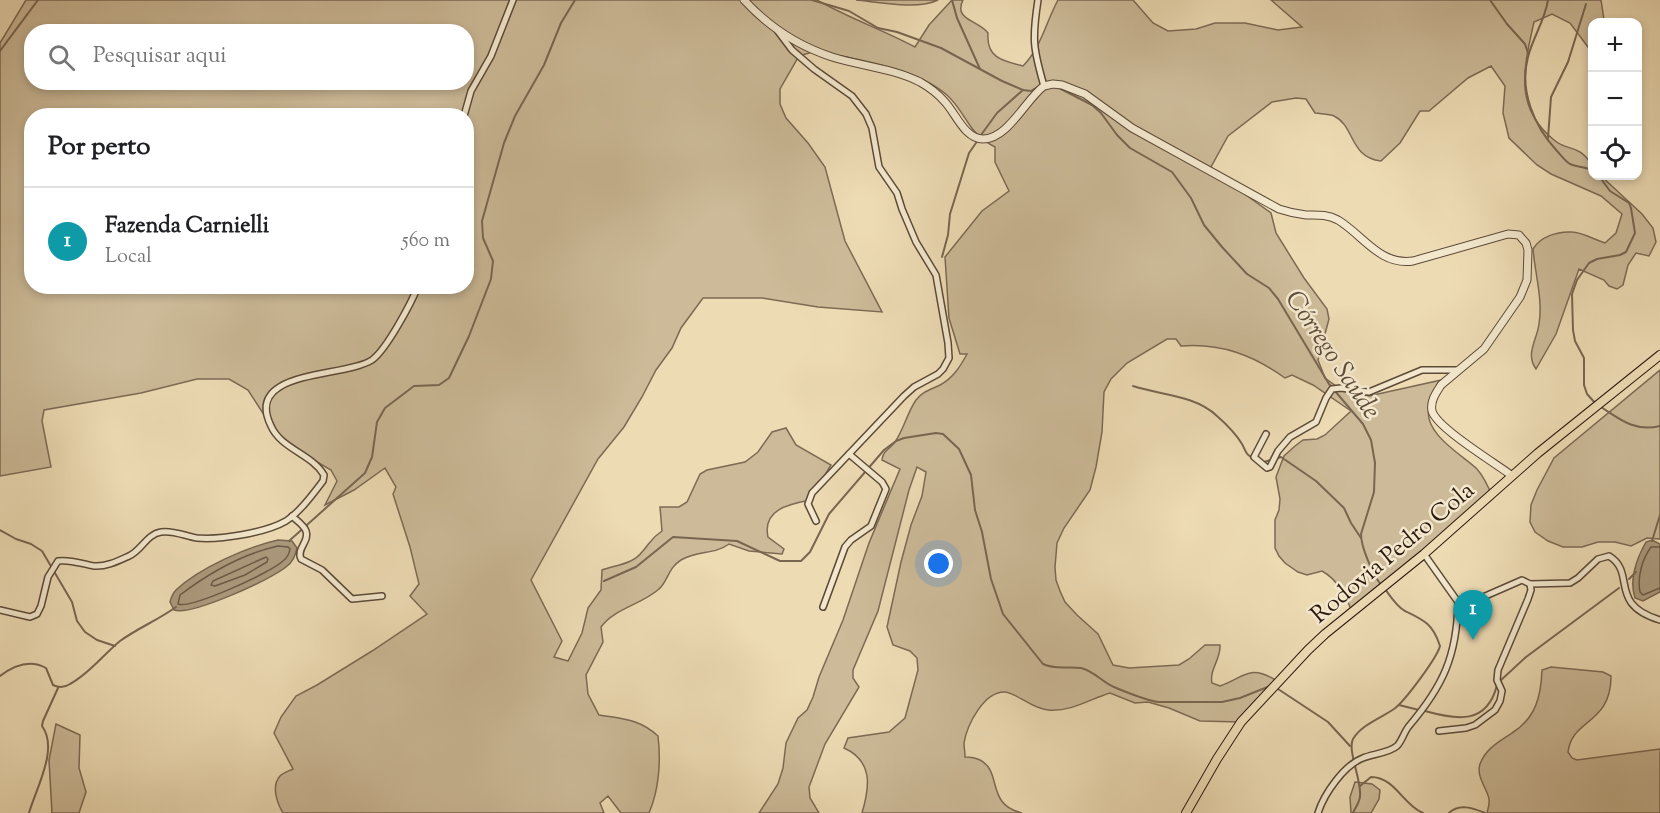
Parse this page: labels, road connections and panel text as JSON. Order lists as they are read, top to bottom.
{
  "streets": {
    "main road": ["Rodovia Pedro Cola"]
  },
  "water": ["Córrego Saúde"],
  "page": {
    "map_buttons": ["+", "−"],
    "search": "Pesquisar aqui",
    "heading": "Por perto",
    "list": [
      {
        "mark": "1",
        "name": "Fazenda Carnielli",
        "note": "Local",
        "value": "560 m"
      }
    ],
    "pins": "1"
  }
}
